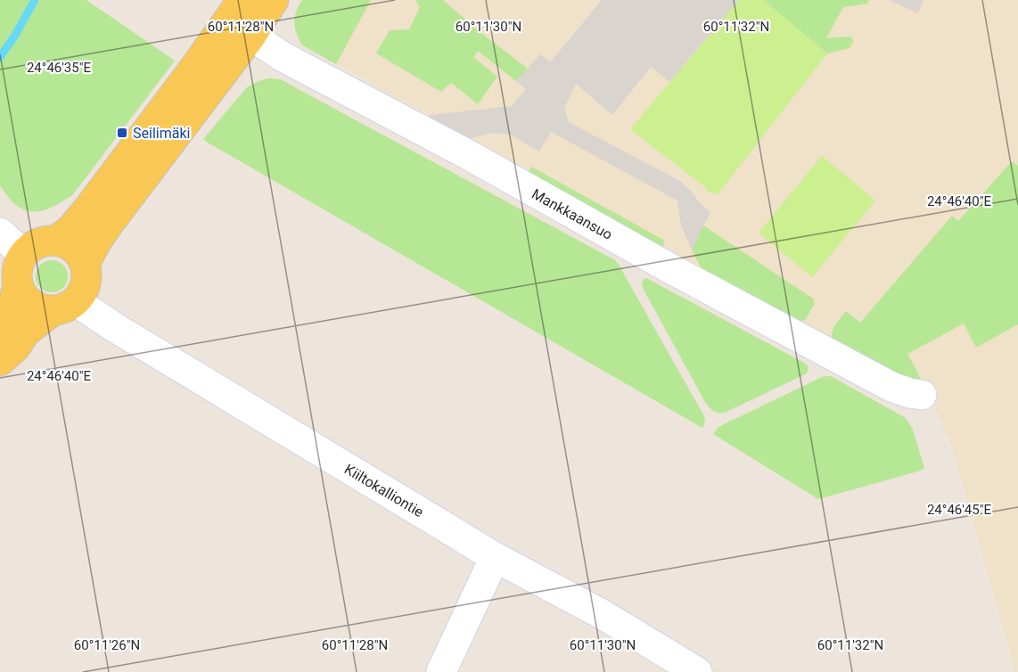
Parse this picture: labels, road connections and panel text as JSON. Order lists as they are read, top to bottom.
{
  "streets": {
    "street": ["Mankkaansuo", "Kiiltokalliontie"]
  },
  "places": {
    "transit": ["Seilimäki"]
  },
  "coordinates": [
    "60°11'28\"N",
    "60°11'30\"N",
    "60°11'32\"N",
    "24°46'35\"E",
    "24°46'40\"E",
    "24°46'45\"E",
    "60°11'26\"N"
  ]
}
